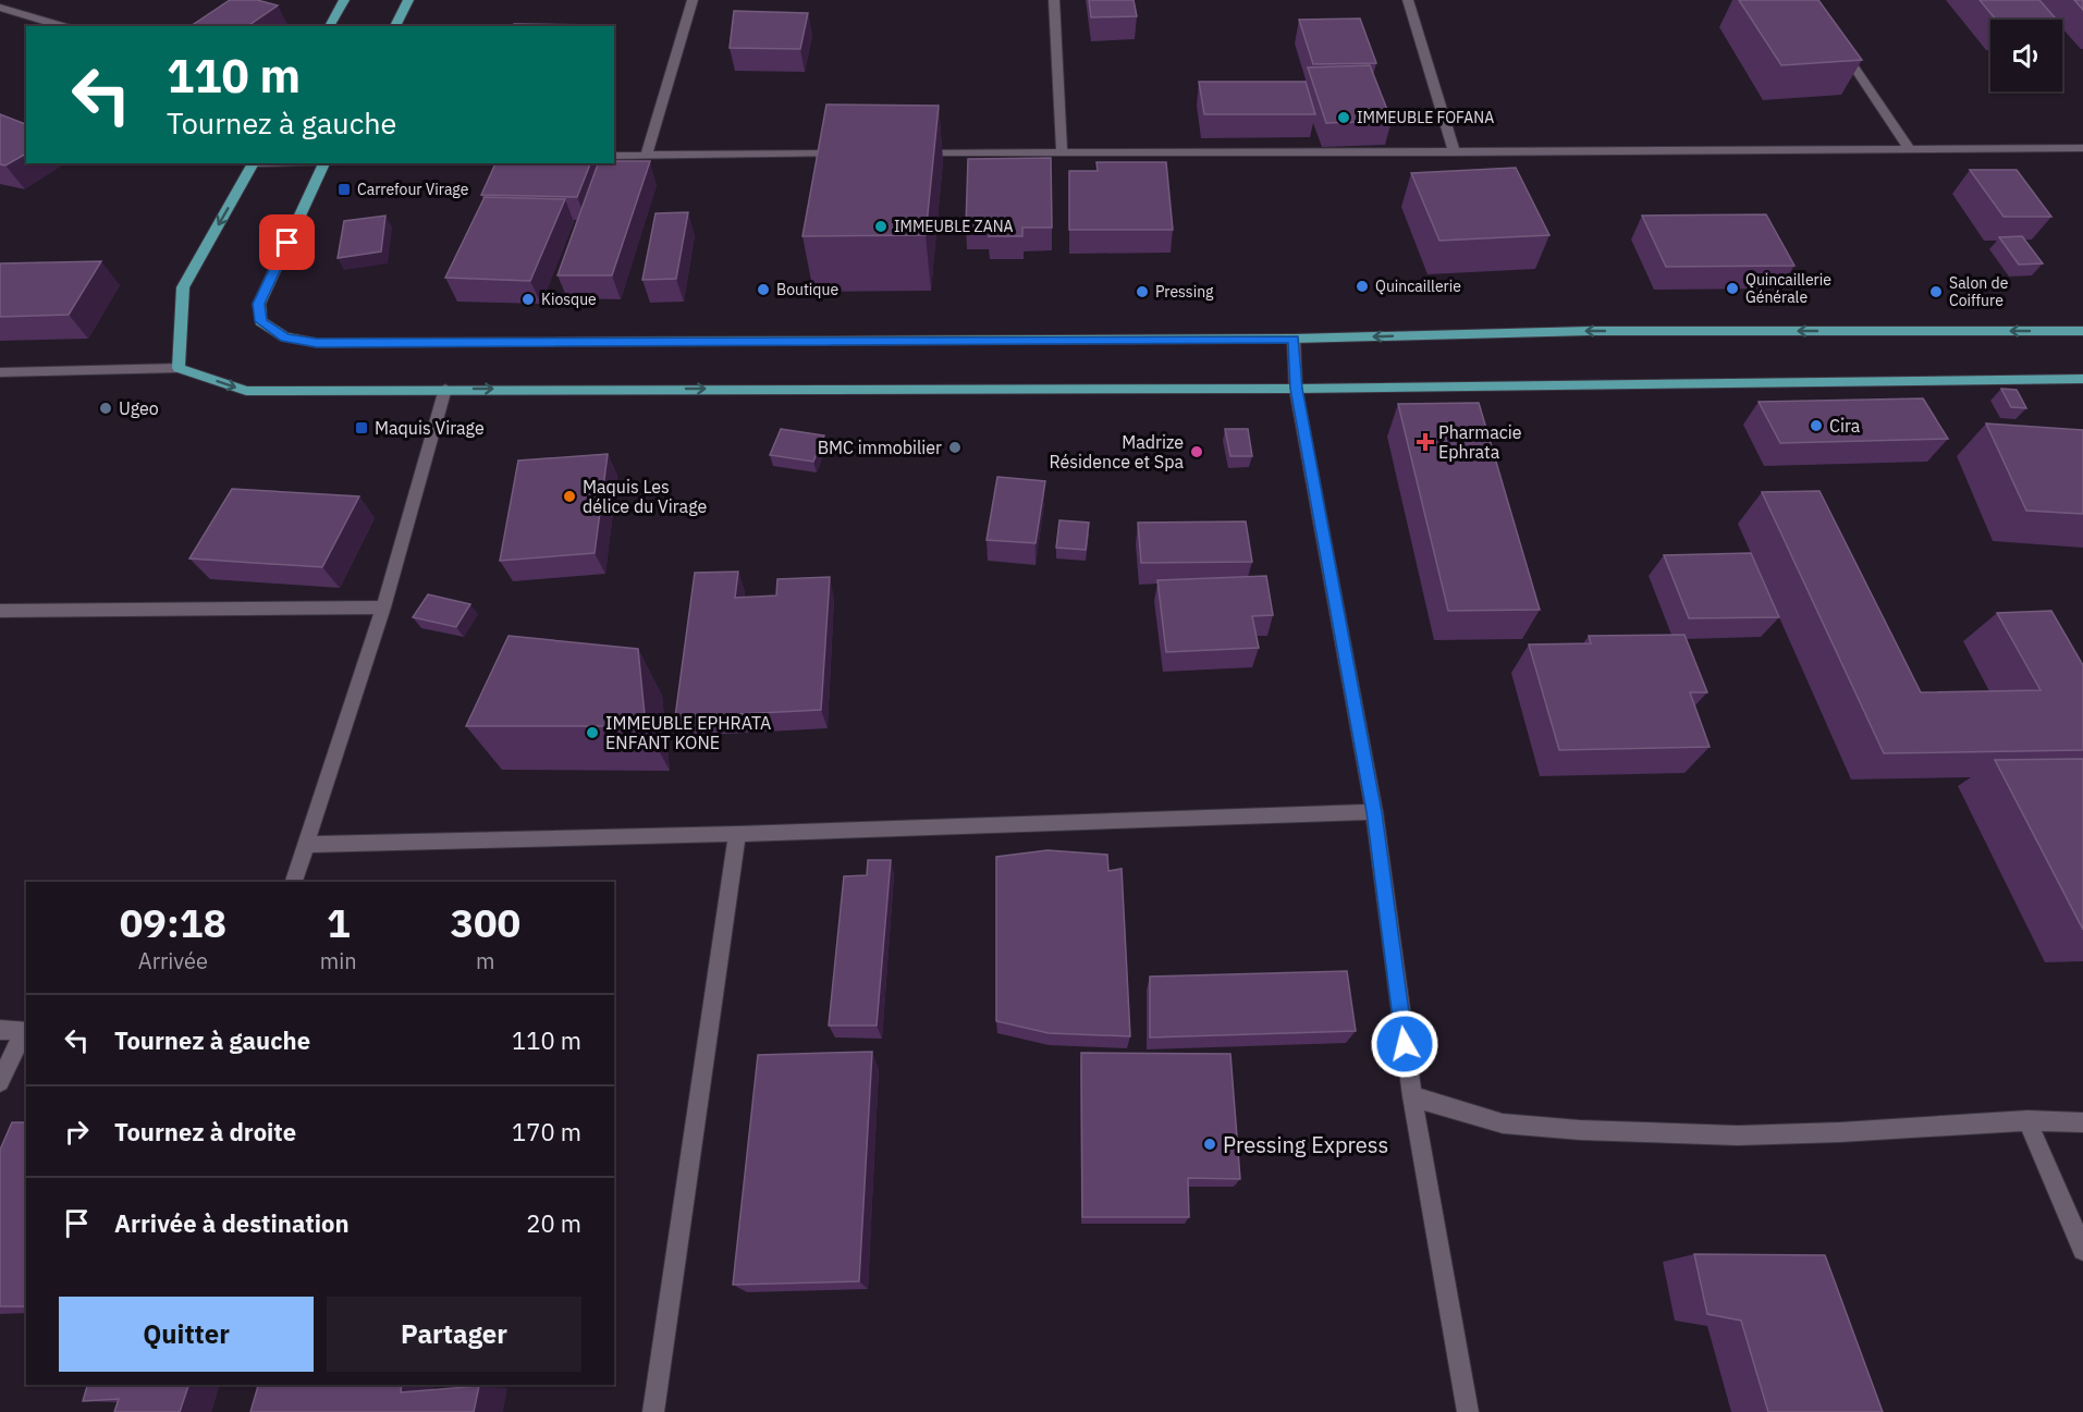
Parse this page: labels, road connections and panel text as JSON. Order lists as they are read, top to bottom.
{
  "places": {
    "other": [
      "IMMEUBLE FOFANA",
      "IMMEUBLE ZANA",
      "Quincaillerie",
      "Quincaillerie Générale",
      "Boutique",
      "Pressing",
      "Salon de Coiffure",
      "Kiosque",
      "Ugeo",
      "Cira",
      "BMC immobilier",
      "Madrize Résidence et Spa",
      "Maquis Les délice du Virage",
      "IMMEUBLE EPHRATA ENFANT KONE",
      "Pressing Express"
    ],
    "transit": ["Carrefour Virage", "Maquis Virage"],
    "health": ["Pharmacie Ephrata"]
  },
  "page": {
    "turn": ["110 m", "Tournez à gauche"],
    "eta": [
      "09:18",
      "Arrivée",
      "1",
      "min",
      "300",
      "m"
    ],
    "list": [
      {
        "name": "Tournez à gauche",
        "value": "110 m"
      },
      {
        "name": "Tournez à droite",
        "value": "170 m"
      },
      {
        "name": "Arrivée à destination",
        "value": "20 m"
      }
    ],
    "buttons": ["Quitter", "Partager"]
  }
}
